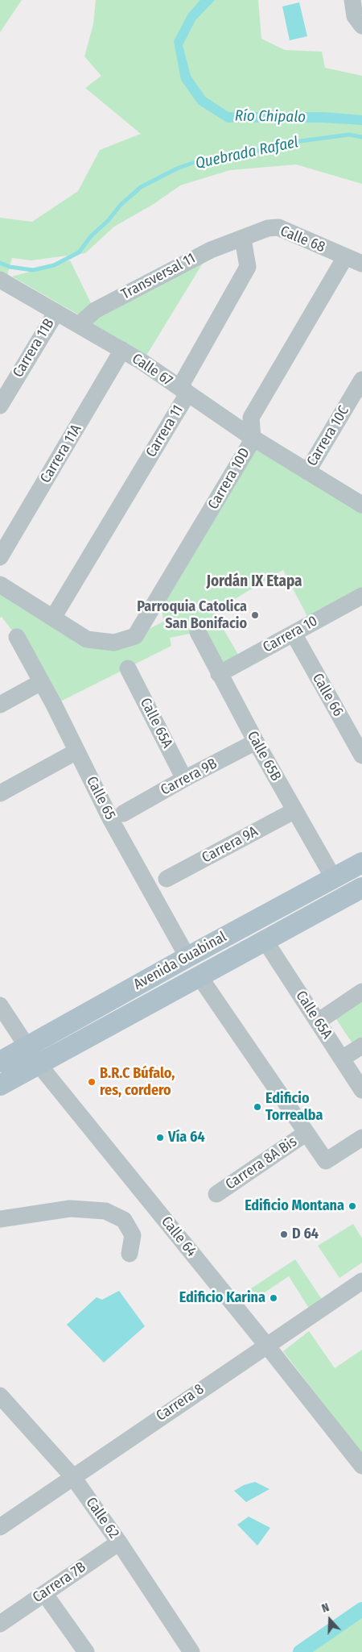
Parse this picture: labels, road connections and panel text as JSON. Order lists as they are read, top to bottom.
{
  "streets": {
    "main road": ["Avenida Guabinal"],
    "street": [
      "Calle 68",
      "Transversal 11",
      "Carrera 11B",
      "Calle 67",
      "Carrera 11",
      "Carrera 10C",
      "Carrera 11A",
      "Carrera 10D",
      "Carrera 10",
      "Calle 66",
      "Calle 65A",
      "Calle 65B",
      "Carrera 9B",
      "Calle 65",
      "Carrera 9A",
      "Carrera 8A Bis",
      "Calle 64",
      "Carrera 8",
      "Calle 62",
      "Carrera 7B"
    ]
  },
  "crossings": [
    ["Calle 68", "Transversal 11"],
    ["Calle 68", "Carrera 11"],
    ["Calle 68", "Carrera 10D"],
    ["Transversal 11", "Calle 67"],
    ["Transversal 11", "Carrera 11"],
    ["Carrera 11B", "Calle 67"],
    ["Calle 67", "Carrera 11"],
    ["Calle 67", "Carrera 10C"],
    ["Calle 67", "Carrera 11A"],
    ["Calle 67", "Carrera 10D"],
    ["Carrera 11", "Carrera 10D"],
    ["Carrera 10", "Calle 66"],
    ["Carrera 10", "Calle 65B"],
    ["Calle 65A", "Carrera 9B"],
    ["Calle 65A", "Avenida Guabinal"],
    ["Calle 65B", "Carrera 9B"],
    ["Calle 65B", "Carrera 9A"],
    ["Calle 65B", "Avenida Guabinal"],
    ["Calle 65", "Avenida Guabinal"],
    ["Avenida Guabinal", "Calle 64"],
    ["Calle 64", "Carrera 8"],
    ["Carrera 8", "Calle 62"],
    ["Calle 62", "Carrera 7B"]
  ],
  "districts": ["Jordán IX Etapa"],
  "water": ["Río Chipalo", "Quebrada Rafael"],
  "places": [
    "Parroquia Catolica San Bonifacio",
    "B.R.C Búfalo, res, cordero",
    "Edificio Torrealba",
    "Vía 64",
    "Edificio Montana",
    "D 64",
    "Edificio Karina"
  ],
  "north": "top"
}
